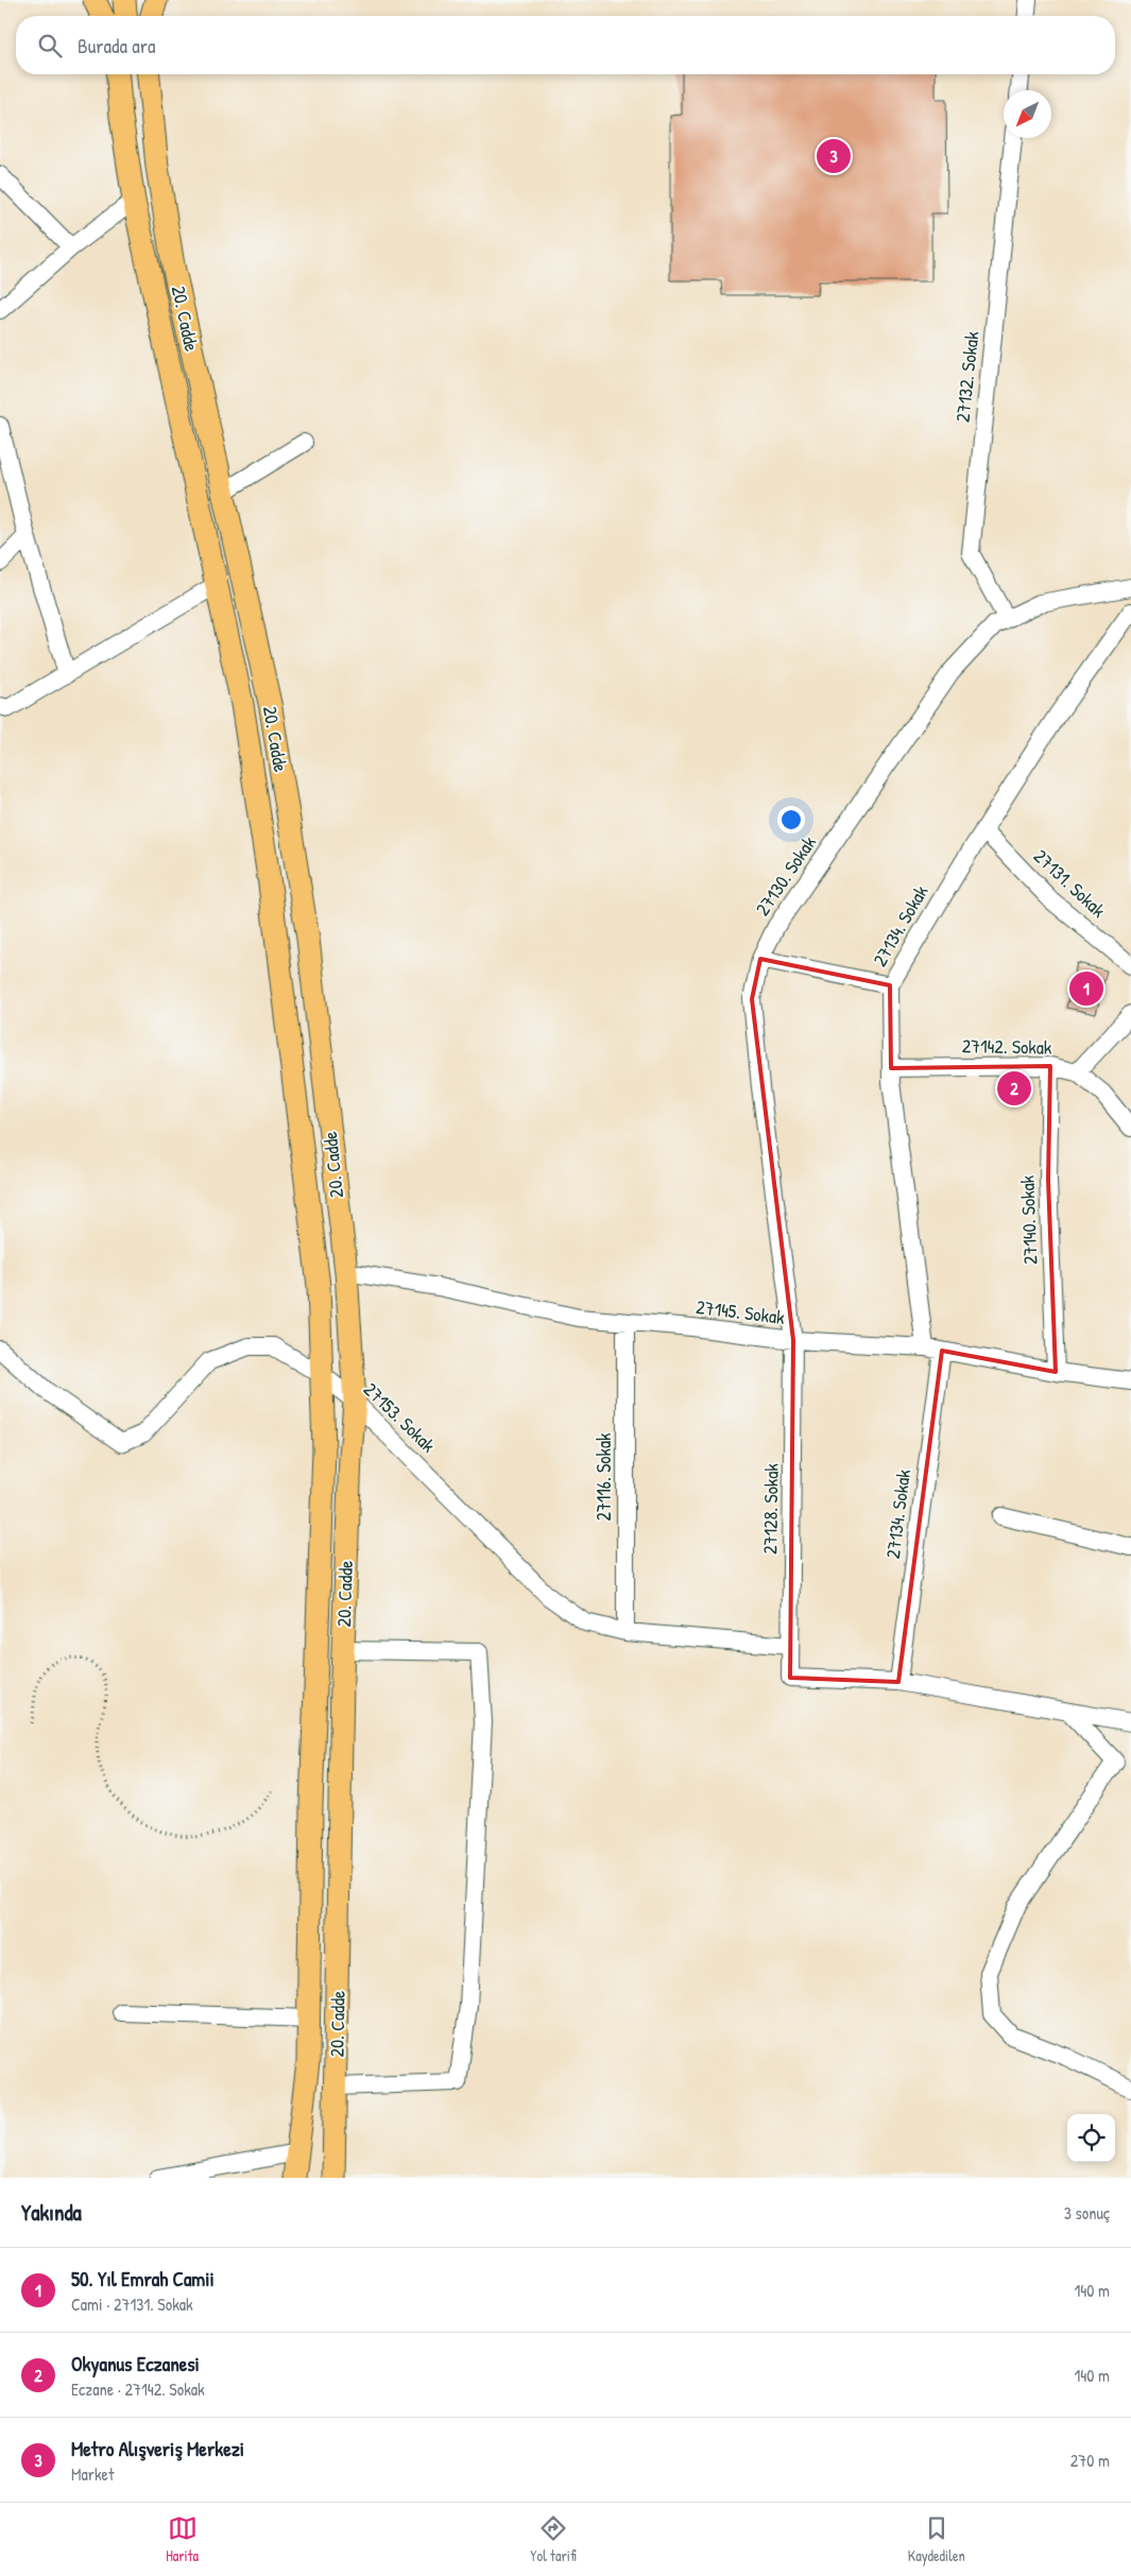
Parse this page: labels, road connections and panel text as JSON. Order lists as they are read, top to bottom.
{
  "streets": {
    "main road": ["20. Cadde"],
    "street": [
      "27132. Sokak",
      "27130. Sokak",
      "27131. Sokak",
      "27134. Sokak",
      "27142. Sokak",
      "27140. Sokak",
      "27145. Sokak",
      "27153. Sokak",
      "27116. Sokak",
      "27128. Sokak"
    ]
  },
  "crossings": [
    ["20. Cadde", "27145. Sokak"],
    ["20. Cadde", "27153. Sokak"],
    ["27132. Sokak", "27130. Sokak"],
    ["27130. Sokak", "27145. Sokak"],
    ["27130. Sokak", "27128. Sokak"],
    ["27131. Sokak", "27134. Sokak"],
    ["27134. Sokak", "27142. Sokak"],
    ["27134. Sokak", "27145. Sokak"],
    ["27134. Sokak", "27128. Sokak"],
    ["27142. Sokak", "27140. Sokak"],
    ["27140. Sokak", "27145. Sokak"],
    ["27145. Sokak", "27116. Sokak"],
    ["27145. Sokak", "27128. Sokak"],
    ["27153. Sokak", "27116. Sokak"],
    ["27153. Sokak", "27128. Sokak"]
  ],
  "north": "bottom left",
  "page": {
    "search": "Burada ara",
    "pins": ["3", "1", "2"],
    "heading": ["Yakında", "3 sonuç"],
    "list": [
      {
        "mark": "1",
        "name": "50. Yıl Emrah Camii",
        "note": "Cami · 27131. Sokak",
        "value": "140 m"
      },
      {
        "mark": "2",
        "name": "Okyanus Eczanesi",
        "note": "Eczane · 27142. Sokak",
        "value": "140 m"
      },
      {
        "mark": "3",
        "name": "Metro Alışveriş Merkezi",
        "note": "Market",
        "value": "270 m"
      }
    ],
    "nav": ["Harita", "Yol tarifi", "Kaydedilen"]
  }
}
